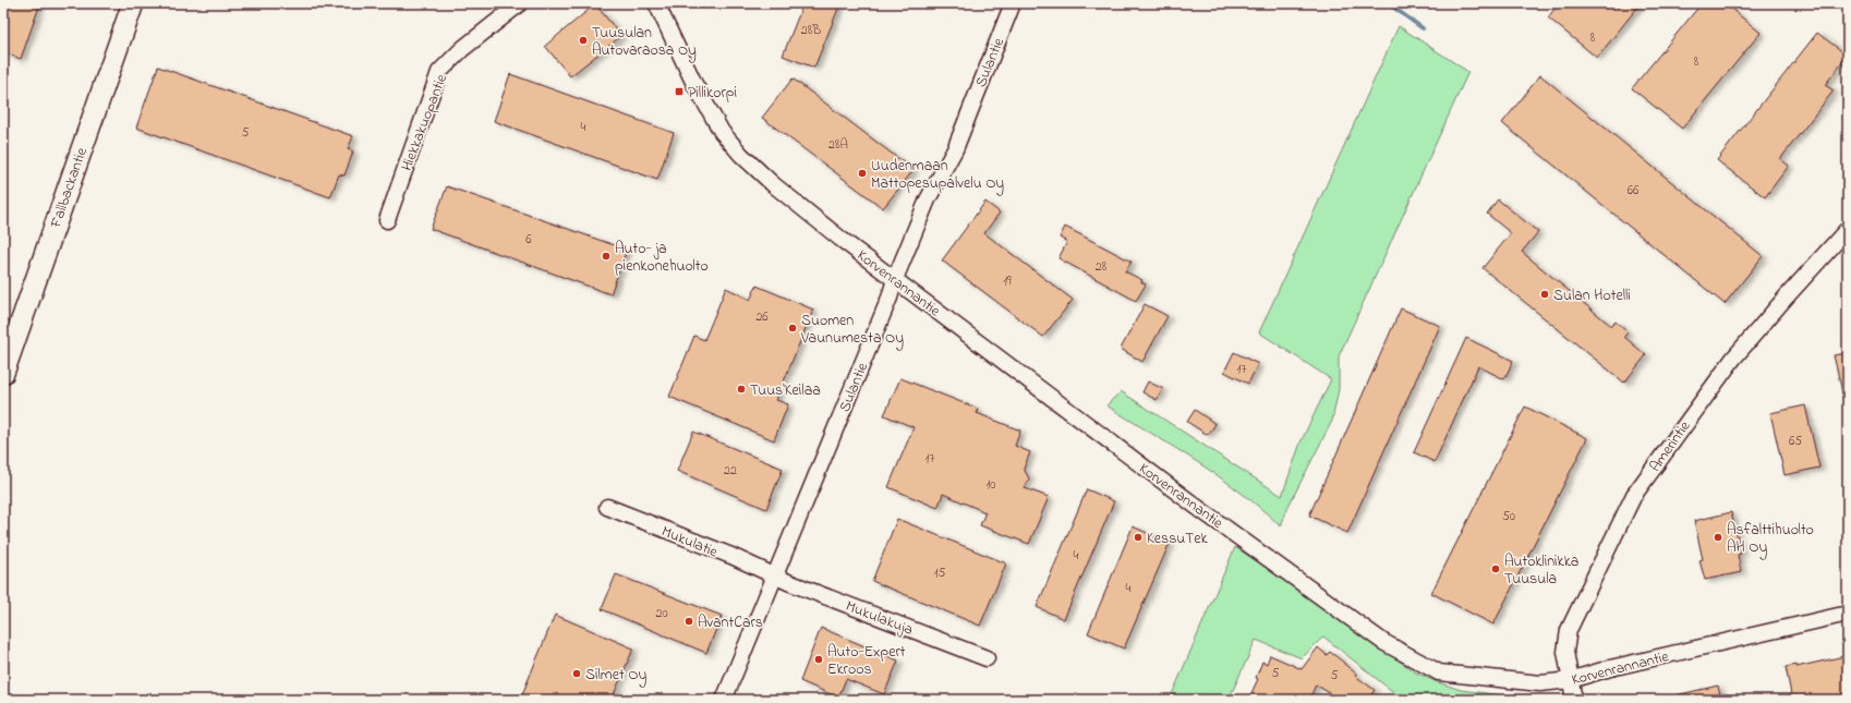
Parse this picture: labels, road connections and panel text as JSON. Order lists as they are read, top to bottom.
{
  "streets": {
    "street": [
      "Sulantie",
      "Hiekkakuopantie",
      "Fallbackantie",
      "Korvenrannantie",
      "Amerintie",
      "Mukulatie",
      "Mukulakuja"
    ]
  },
  "crossings": [
    ["Sulantie", "Korvenrannantie"],
    ["Sulantie", "Mukulatie"],
    ["Sulantie", "Mukulakuja"],
    ["Korvenrannantie", "Amerintie"],
    ["Mukulatie", "Mukulakuja"]
  ],
  "places": {
    "other": [
      "Tuusulan Autovaraosa Oy",
      "Uudenmaan Mattopesupalvelu Oy",
      "Auto- ja pienkonehuolto",
      "Sulan Hotelli",
      "Suomen Vaunumesta Oy",
      "Tuus'Keilaa",
      "KessuTek",
      "Asfalttihuolto AH Oy",
      "Autoklinikka Tuusula",
      "AvantCars",
      "Auto-Expert Ekroos",
      "Silmet Oy"
    ],
    "transit": ["Pillikorpi"]
  },
  "house_numbers": [
    "28B",
    "8",
    "8",
    "4",
    "5",
    "28A",
    "66",
    "6",
    "28",
    "19",
    "26",
    "17",
    "65",
    "17",
    "22",
    "10",
    "50",
    "4",
    "15",
    "4",
    "20",
    "5",
    "5"
  ]
}
